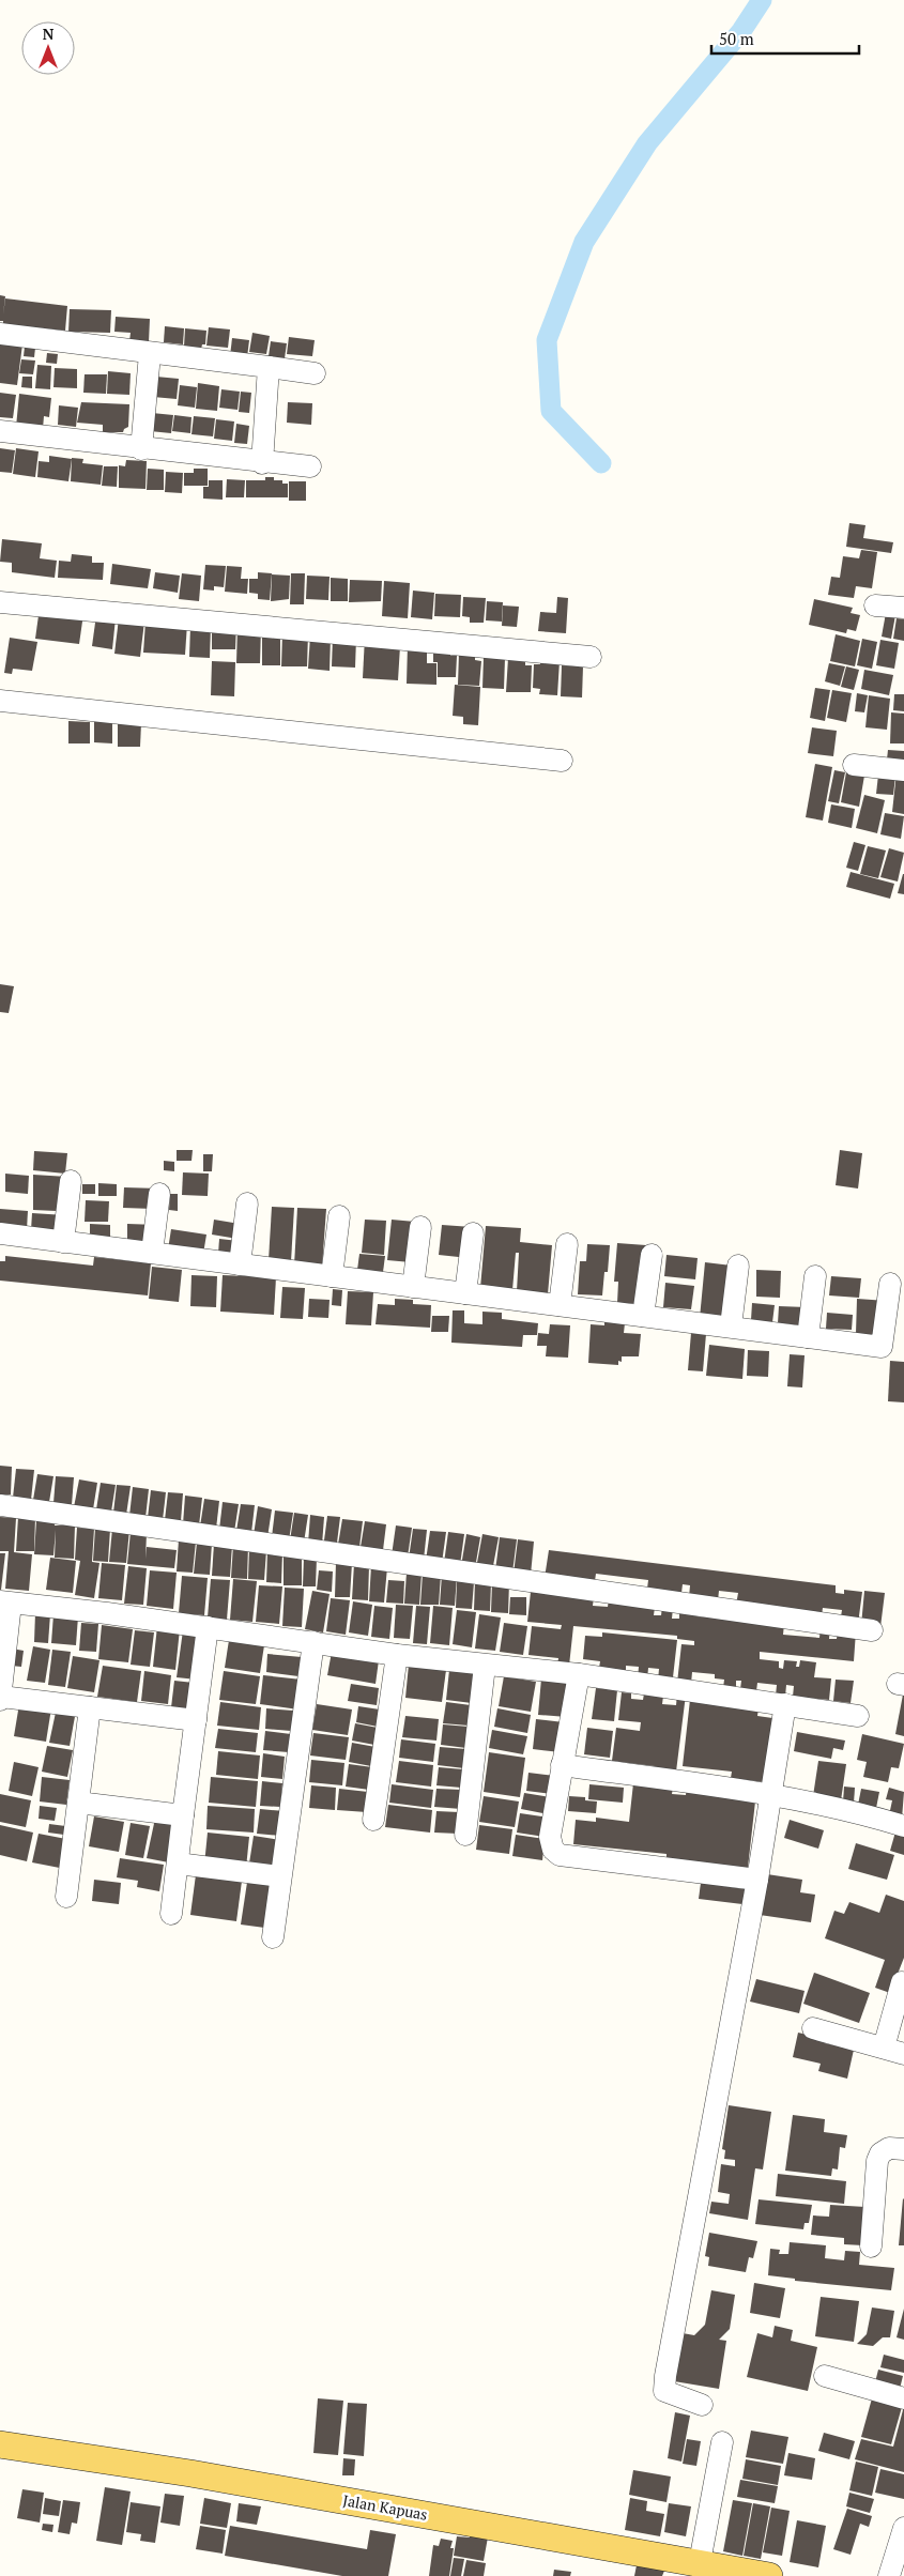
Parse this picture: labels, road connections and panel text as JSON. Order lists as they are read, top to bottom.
{
  "streets": {
    "main road": ["Jalan Kapuas"]
  },
  "scale_bar": "50 m",
  "north": "top"
}
